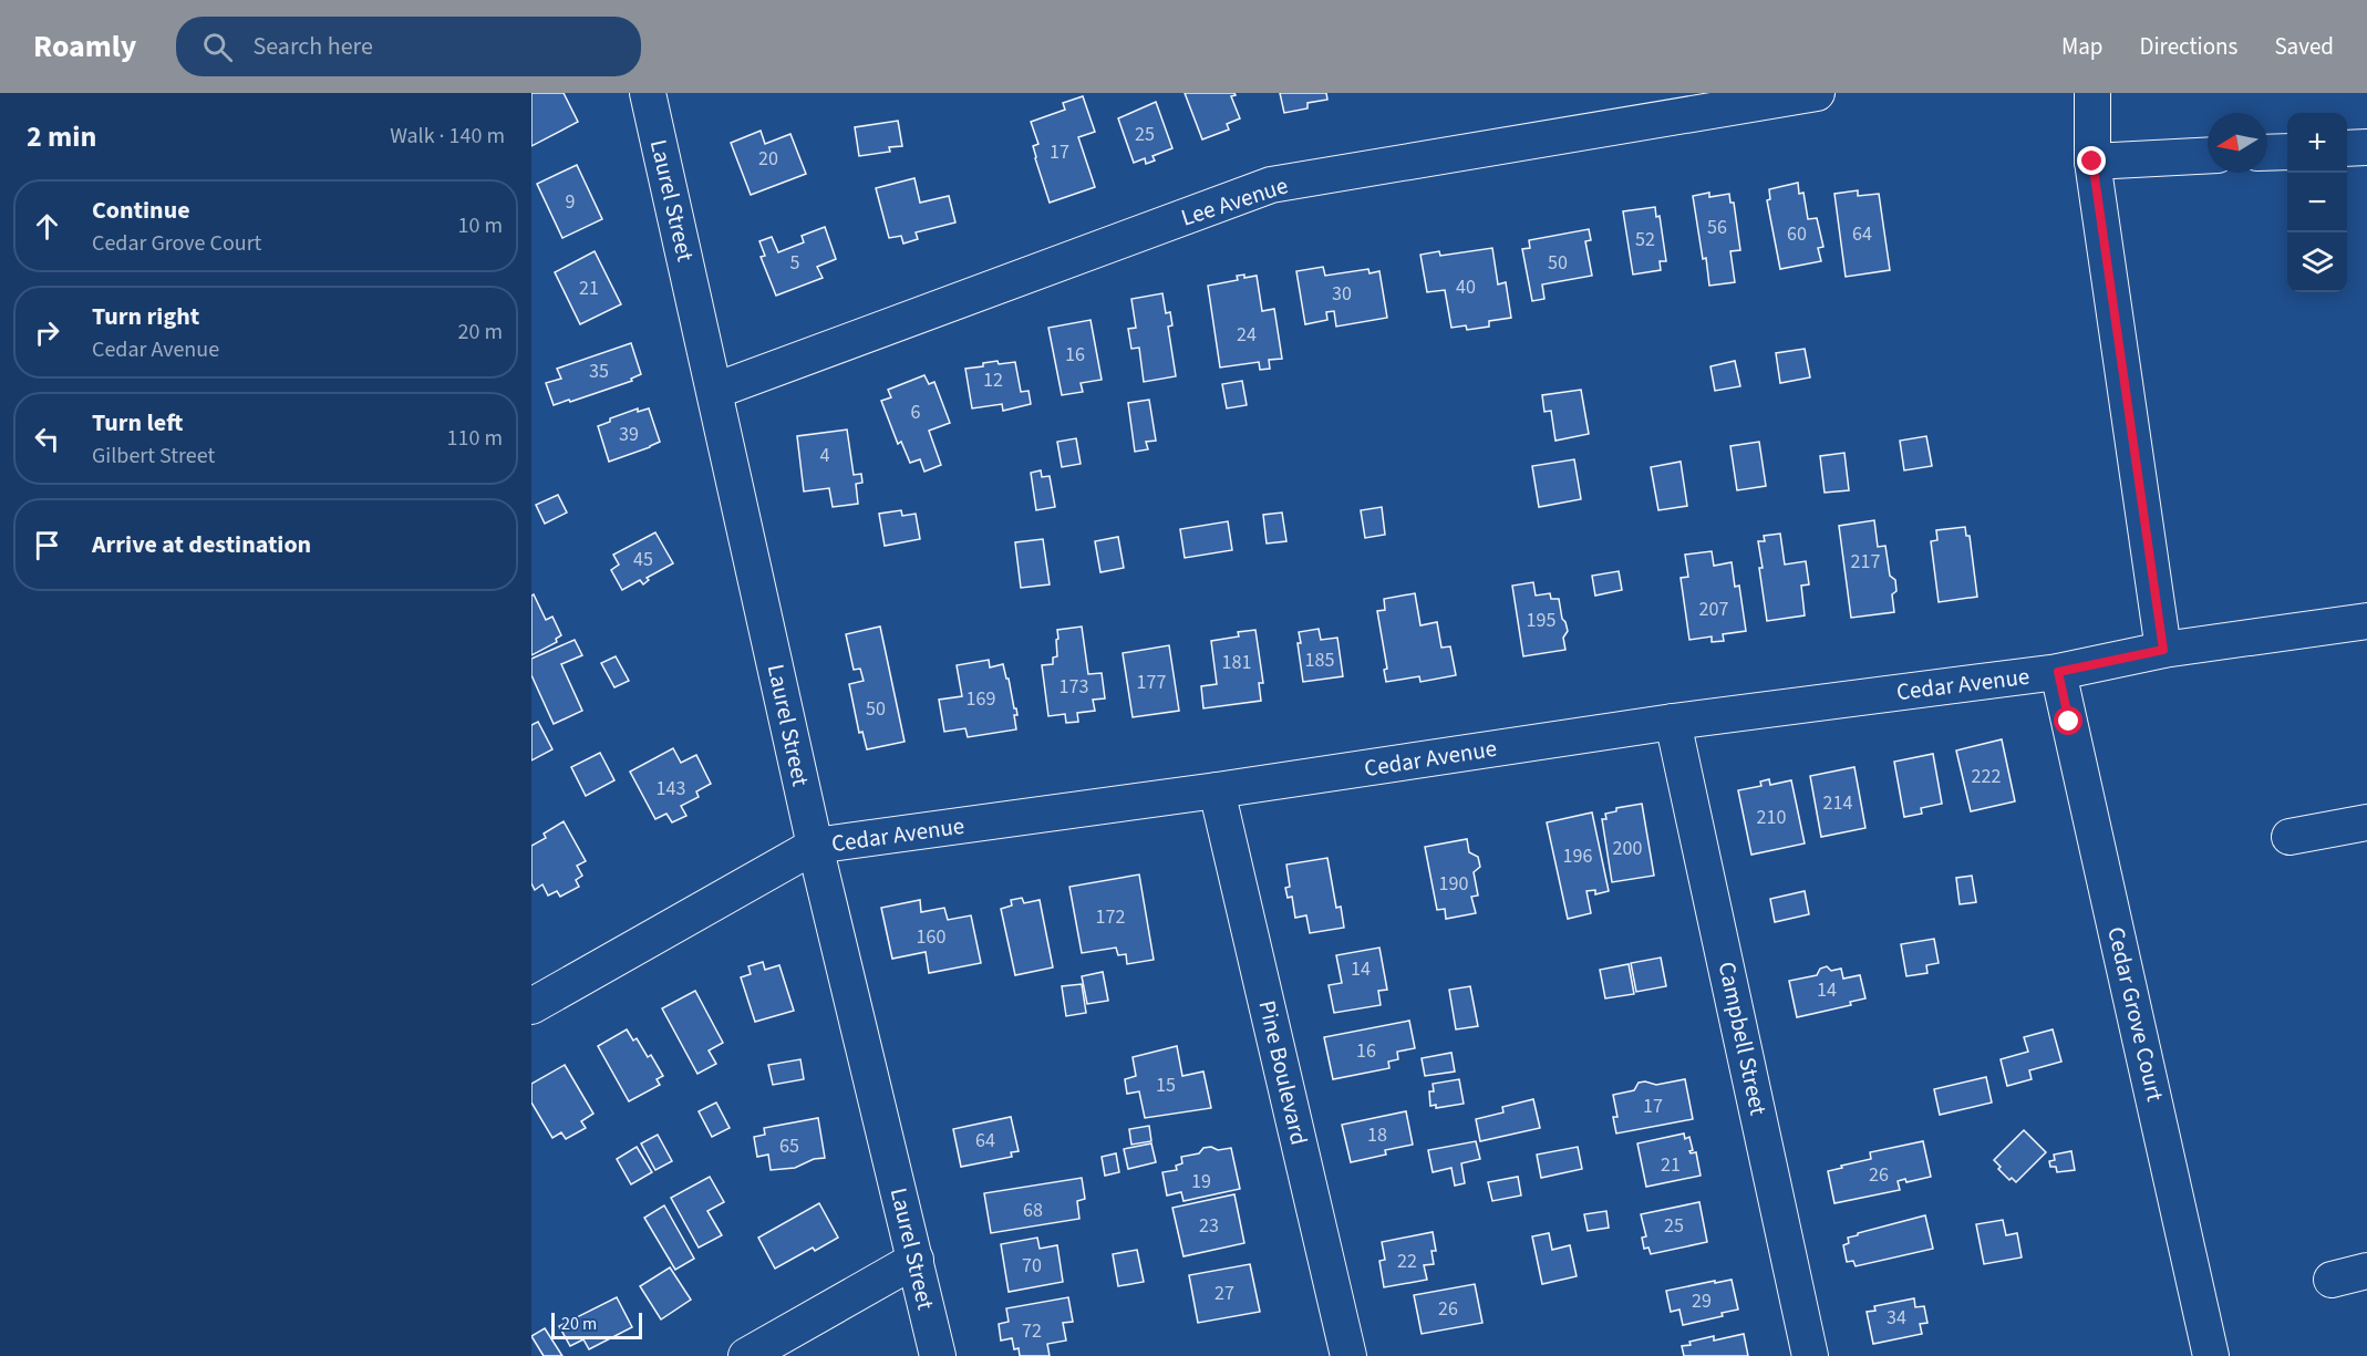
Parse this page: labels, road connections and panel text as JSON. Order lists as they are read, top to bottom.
{
  "streets": {
    "street": [
      "Laurel Street",
      "Lee Avenue",
      "Cedar Avenue",
      "Cedar Grove Court",
      "Campbell Street",
      "Pine Boulevard"
    ]
  },
  "crossings": [
    ["Laurel Street", "Lee Avenue"],
    ["Laurel Street", "Cedar Avenue"],
    ["Cedar Avenue", "Cedar Grove Court"],
    ["Cedar Avenue", "Campbell Street"],
    ["Cedar Avenue", "Pine Boulevard"]
  ],
  "house_numbers": [
    "25",
    "17",
    "20",
    "9",
    "56",
    "60",
    "64",
    "52",
    "5",
    "50",
    "40",
    "21",
    "30",
    "24",
    "16",
    "35",
    "12",
    "6",
    "39",
    "4",
    "45",
    "217",
    "207",
    "195",
    "185",
    "181",
    "177",
    "173",
    "169",
    "50",
    "222",
    "143",
    "214",
    "210",
    "200",
    "196",
    "190",
    "172",
    "160",
    "14",
    "14",
    "16",
    "15",
    "17",
    "18",
    "64",
    "65",
    "21",
    "26",
    "19",
    "68",
    "23",
    "25",
    "22",
    "70",
    "27",
    "29",
    "26",
    "34",
    "72"
  ],
  "scale_bar": "20 m",
  "north": "left",
  "page": {
    "header": "Roamly",
    "search": "Search here",
    "nav": ["Map", "Directions", "Saved"],
    "heading": ["2 min", "Walk · 140 m"],
    "map_buttons": ["+", "−"],
    "list": [
      ["Continue", "Cedar Grove Court", "10 m"],
      ["Turn right", "Cedar Avenue", "20 m"],
      ["Turn left", "Gilbert Street", "110 m"],
      "Arrive at destination"
    ],
    "scale": "20 m"
  }
}
